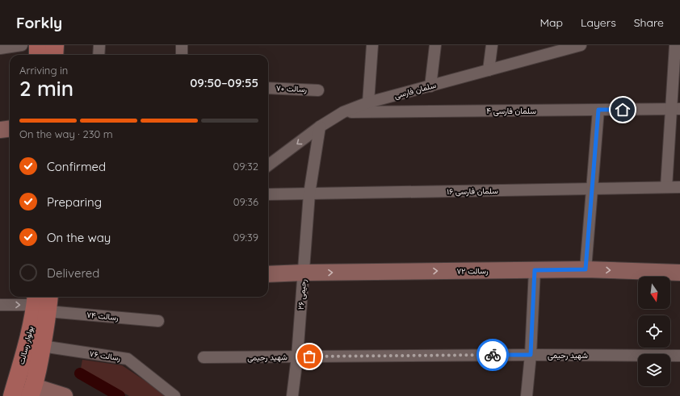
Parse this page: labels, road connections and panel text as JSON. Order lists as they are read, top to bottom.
{
  "streets": {
    "main road": ["بولوار رسالت"],
    "street": [
      "رسالت ۷۰",
      "سلمان فارسی",
      "سلمان فارسی ۴",
      "سلمان فارسی ۱۶",
      "رسالت ۷۲",
      "رحیمی ۲۶",
      "رسالت ۷۴",
      "شهید رحیمی",
      "رسالت ۷۶"
    ]
  },
  "crossings": [
    ["سلمان فارسی", "سلمان فارسی ۴"],
    ["سلمان فارسی", "رحیمی ۲۶"],
    ["سلمان فارسی ۱۶", "رحیمی ۲۶"],
    ["رسالت ۷۲", "رحیمی ۲۶"],
    ["رحیمی ۲۶", "شهید رحیمی"],
    ["رسالت ۷۴", "بولوار رسالت"],
    ["بولوار رسالت", "رسالت ۷۶"]
  ],
  "one_way": ["رسالت ۷۲"],
  "north": "bottom",
  "page": {
    "header": "Forkly",
    "nav": ["Map", "Layers", "Share"],
    "heading": ["2 min", "Arriving in", "09:50–09:55"],
    "bar": "On the way · 230 m",
    "list": [
      ["Confirmed", "09:32"],
      ["Preparing", "09:36"],
      ["On the way", "09:39"],
      "Delivered"
    ]
  }
}
